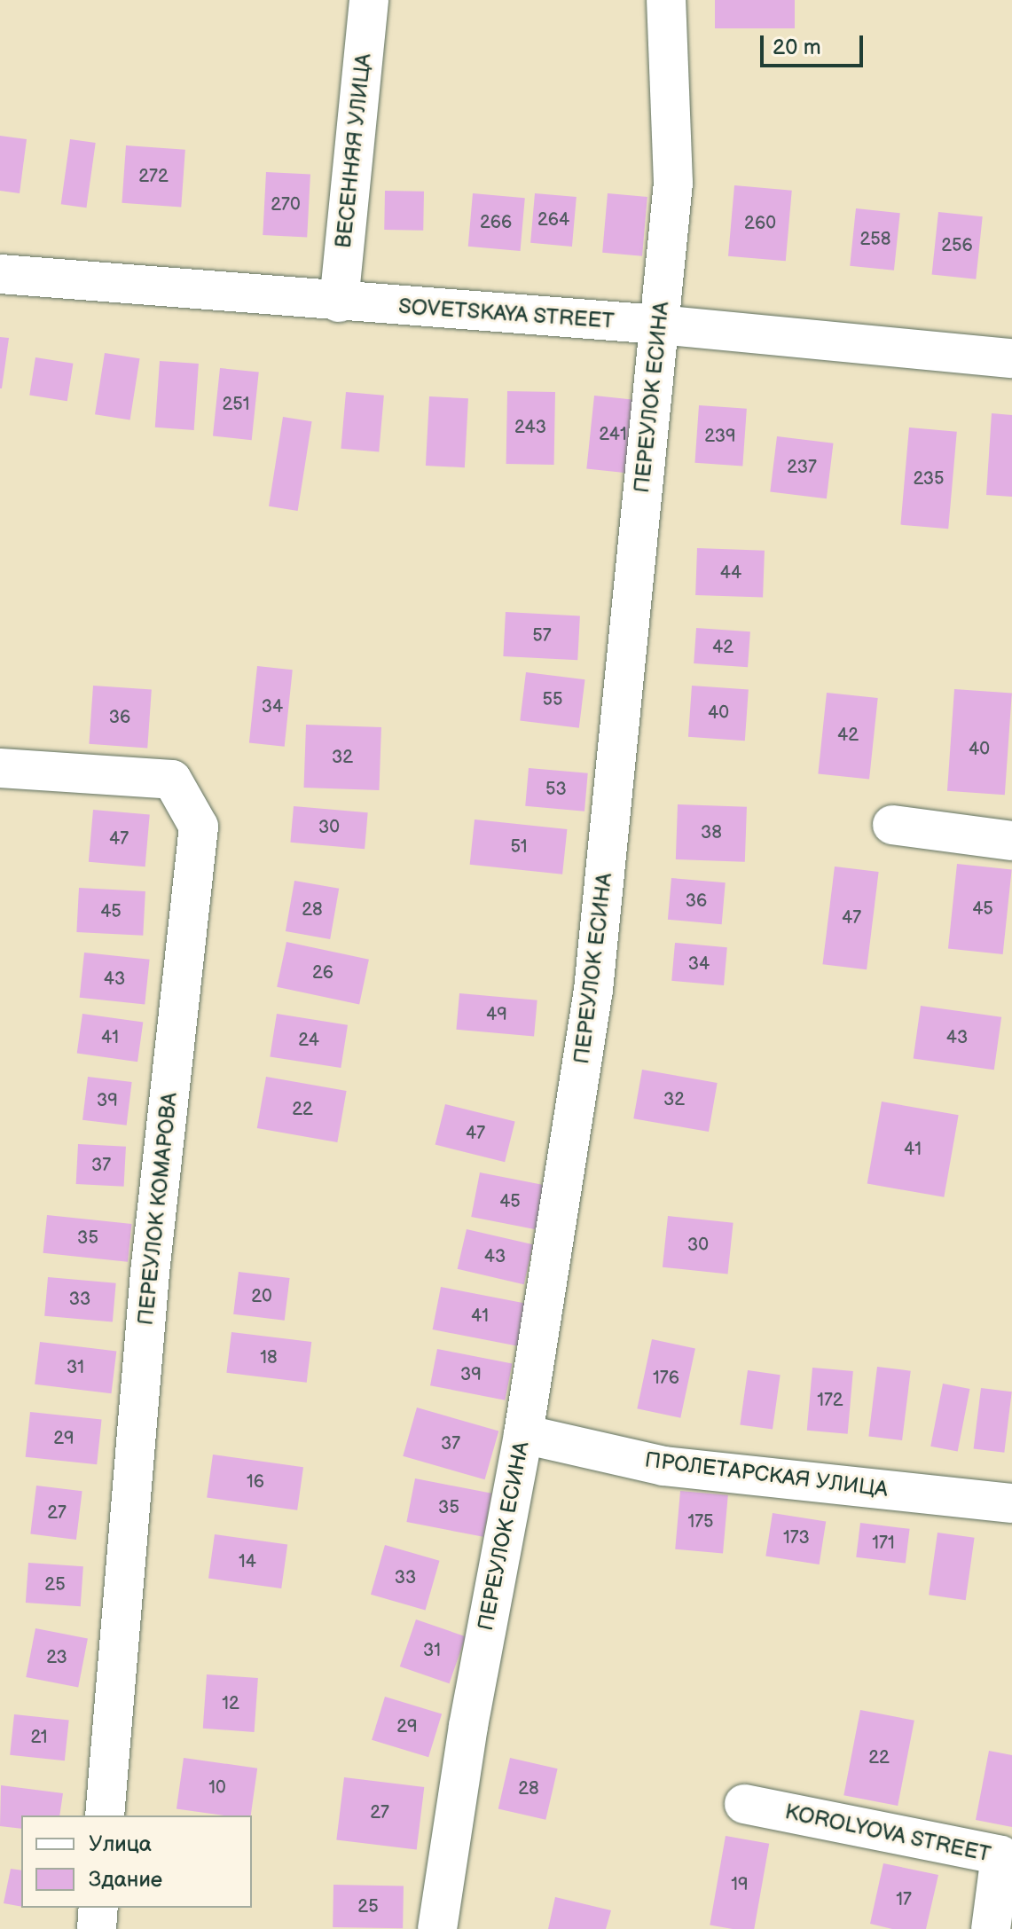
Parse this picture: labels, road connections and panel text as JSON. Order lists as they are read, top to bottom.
{
  "streets": {
    "street": [
      "ВЕСЕННЯЯ УЛИЦА",
      "SOVETSKAYA STREET",
      "ПЕРЕУЛОК ЕСИНА",
      "ПЕРЕУЛОК КОМАРОВА",
      "ПРОЛЕТАРСКАЯ УЛИЦА",
      "KOROLYOVA STREET"
    ]
  },
  "crossings": [
    ["ВЕСЕННЯЯ УЛИЦА", "SOVETSKAYA STREET"],
    ["SOVETSKAYA STREET", "ПЕРЕУЛОК ЕСИНА"],
    ["ПЕРЕУЛОК ЕСИНА", "ПРОЛЕТАРСКАЯ УЛИЦА"]
  ],
  "house_numbers": [
    "272",
    "270",
    "264",
    "266",
    "260",
    "258",
    "256",
    "251",
    "243",
    "241",
    "239",
    "237",
    "235",
    "44",
    "57",
    "42",
    "55",
    "34",
    "40",
    "36",
    "42",
    "40",
    "32",
    "53",
    "30",
    "38",
    "47",
    "51",
    "36",
    "45",
    "28",
    "45",
    "47",
    "34",
    "26",
    "43",
    "49",
    "41",
    "43",
    "24",
    "32",
    "39",
    "22",
    "47",
    "41",
    "37",
    "45",
    "35",
    "30",
    "43",
    "20",
    "33",
    "41",
    "18",
    "31",
    "39",
    "176",
    "172",
    "29",
    "37",
    "16",
    "35",
    "27",
    "175",
    "173",
    "171",
    "14",
    "33",
    "25",
    "31",
    "23",
    "12",
    "29",
    "21",
    "22",
    "10",
    "28",
    "27",
    "19",
    "17",
    "25"
  ],
  "legend": ["Улица", "Здание"],
  "scale_bar": "20 m"
}
